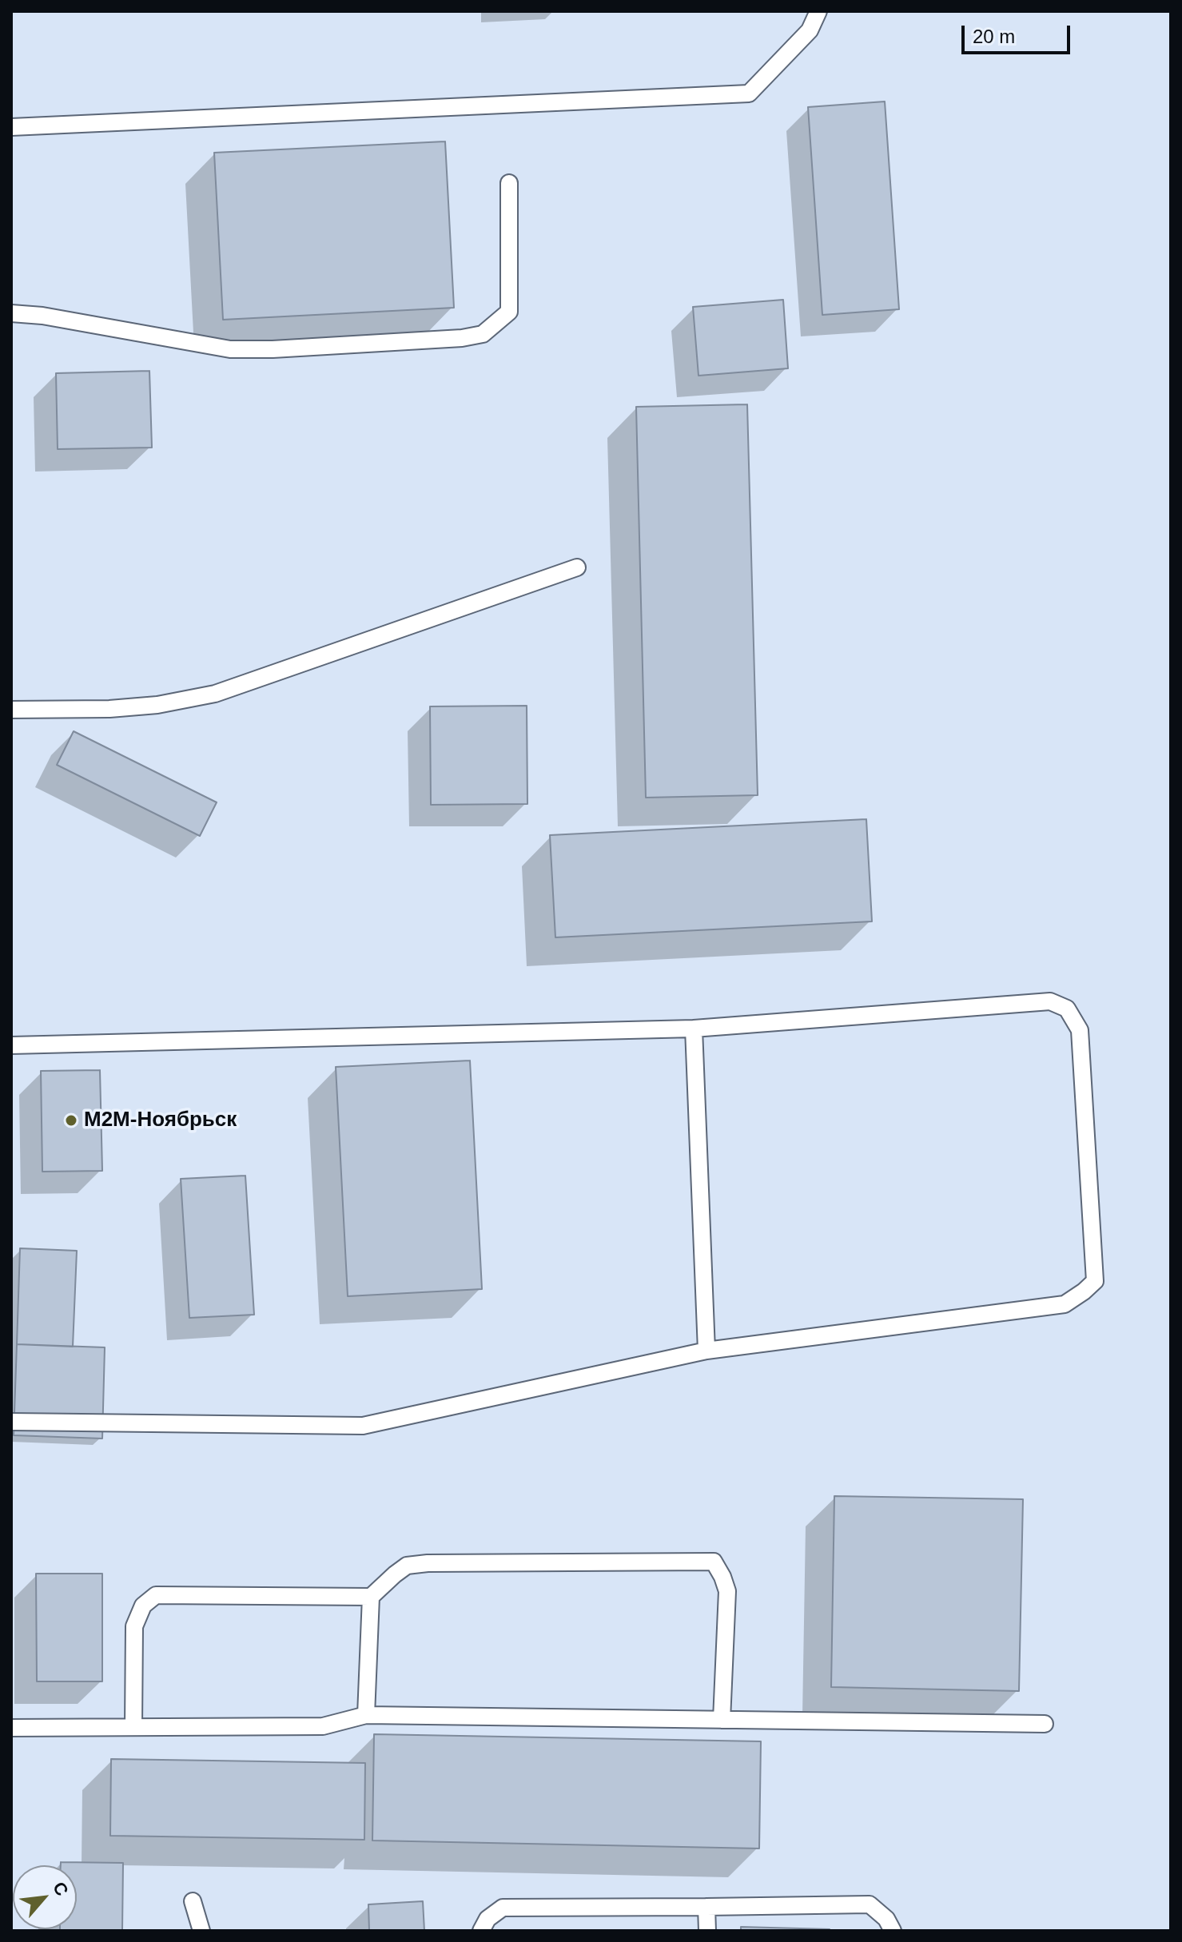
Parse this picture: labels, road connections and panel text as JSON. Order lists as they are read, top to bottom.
{
  "places": ["М2М-Ноябрьск"],
  "scale_bar": "20 m",
  "north": "top right"
}
